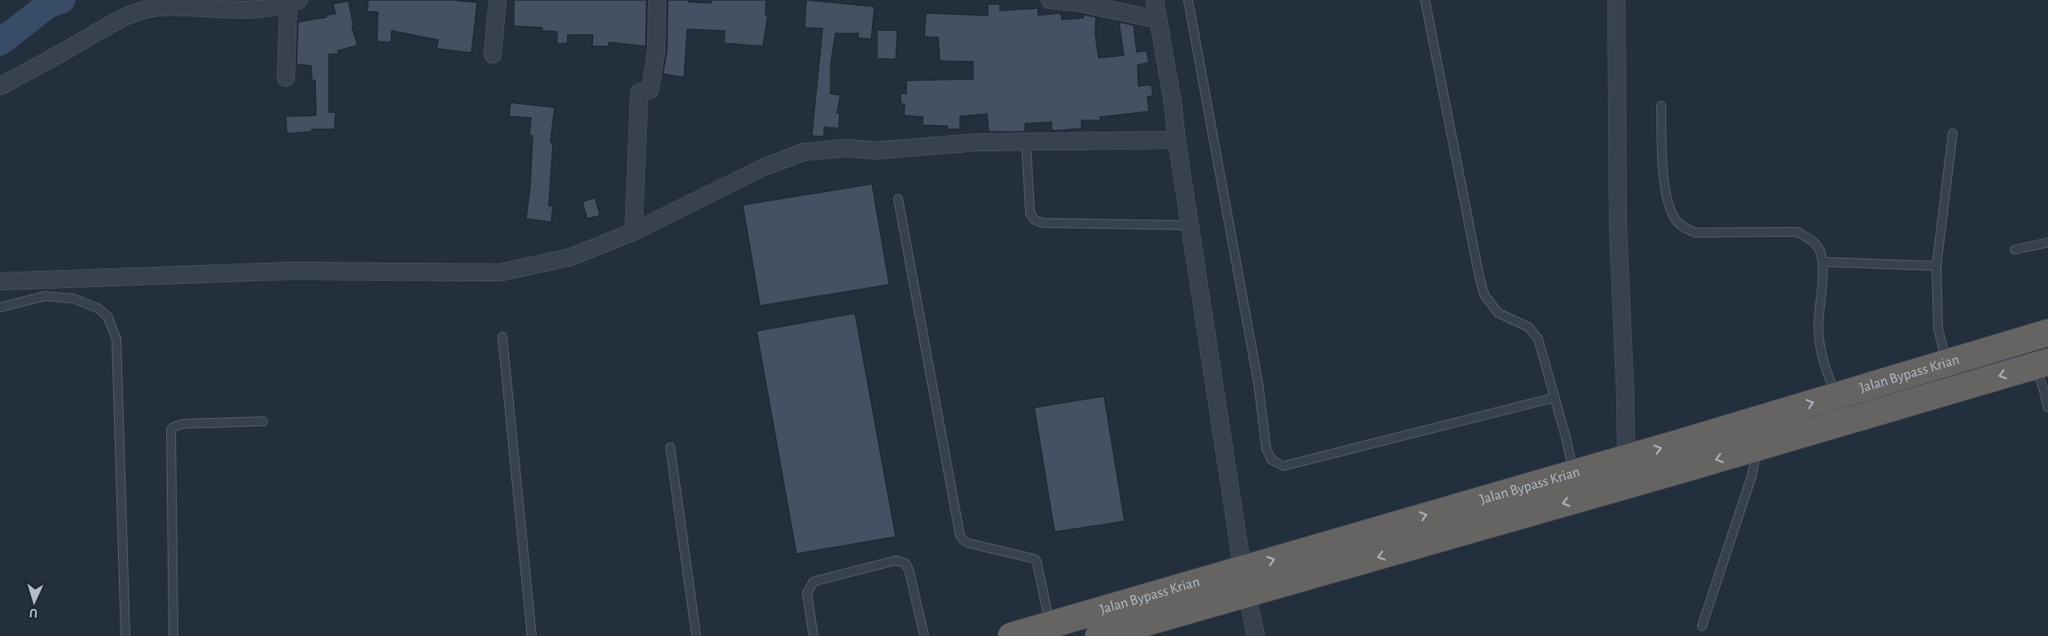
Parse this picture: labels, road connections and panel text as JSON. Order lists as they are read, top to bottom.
{
  "streets": {
    "highway": ["Jalan Bypass Krian"]
  },
  "north": "bottom"
}
